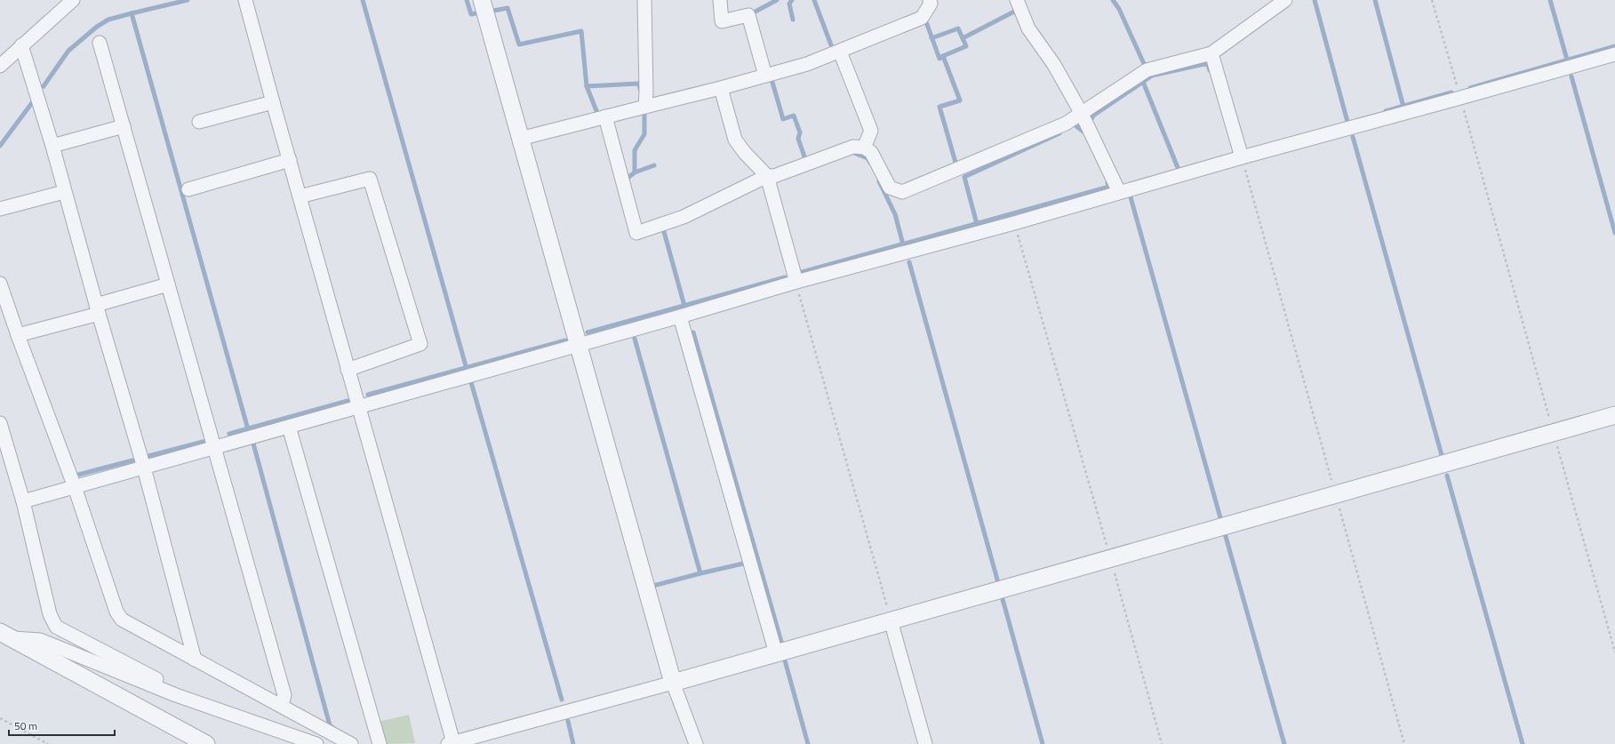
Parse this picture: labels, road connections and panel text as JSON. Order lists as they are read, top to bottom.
{
  "scale_bar": "50 m"
}
